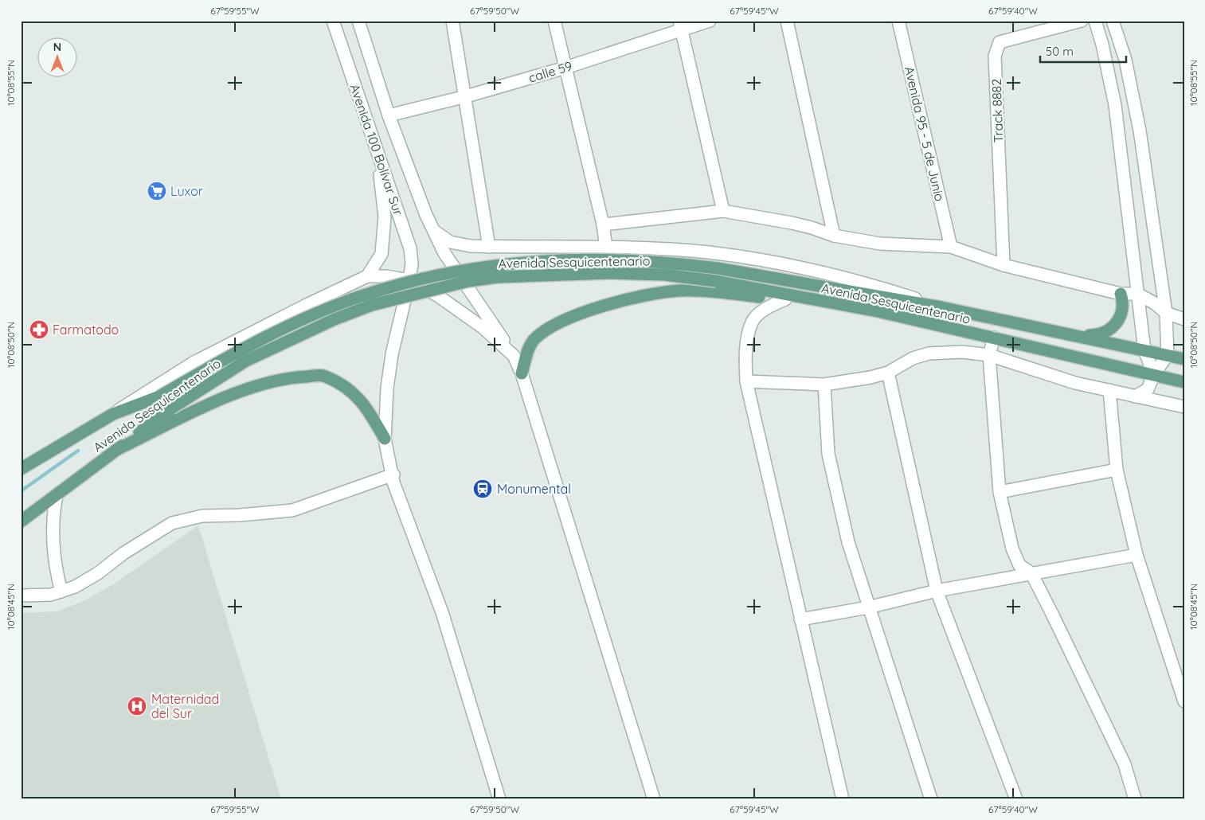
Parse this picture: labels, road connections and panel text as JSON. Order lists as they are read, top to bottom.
{
  "streets": {
    "main road": ["Avenida Sesquicentenario"],
    "street": [
      "calle 59",
      "Track 8882",
      "Avenida 95 - 5 de Junio",
      "Avenida 100 Bolívar Sur"
    ]
  },
  "crossings": [
    ["calle 59", "Avenida 100 Bolívar Sur"]
  ],
  "places": {
    "supermarket": ["Luxor"],
    "pharmacy": ["Farmatodo"],
    "station": ["Monumental"],
    "hospital": ["Maternidad del Sur"]
  },
  "scale_bar": "50 m",
  "north": "top",
  "coordinates": [
    "67°59'55\"W",
    "67°59'50\"W",
    "67°59'45\"W",
    "67°59'40\"W",
    "10°08'55\"N",
    "10°08'50\"N",
    "10°08'45\"N"
  ]
}
